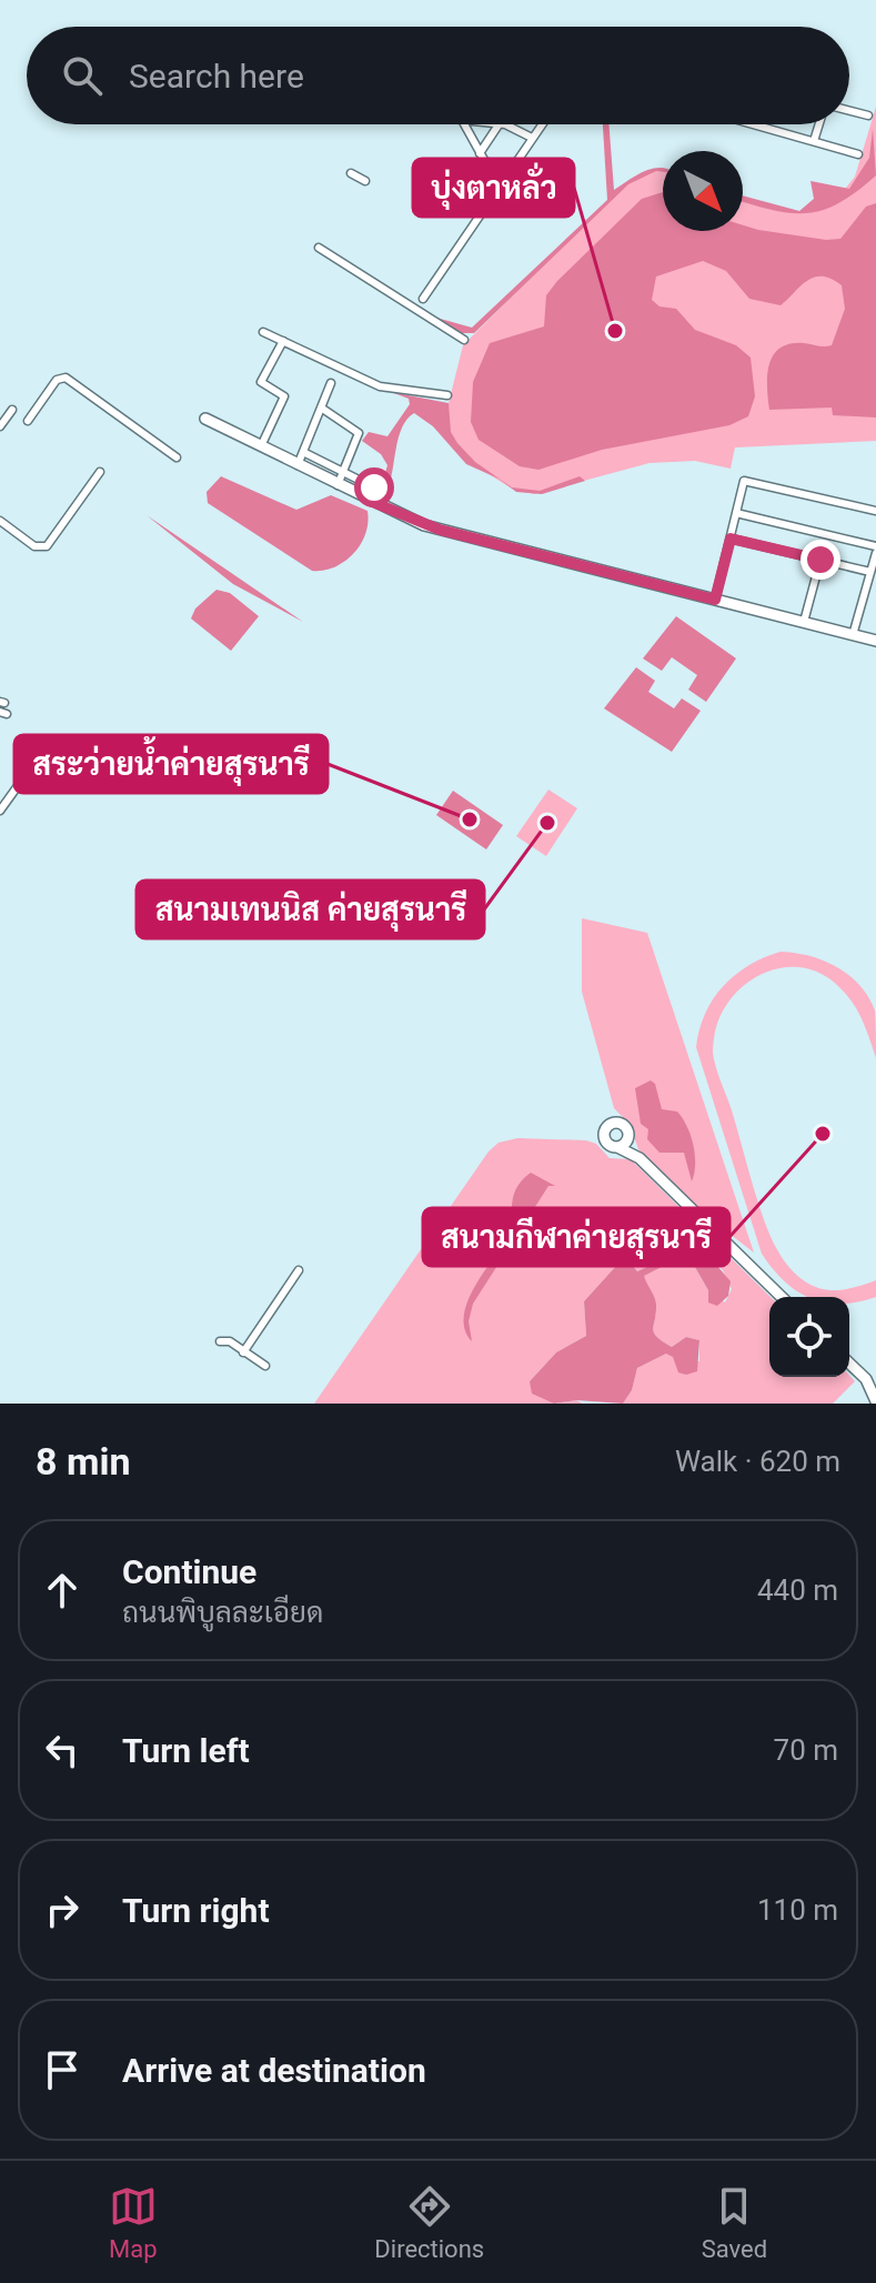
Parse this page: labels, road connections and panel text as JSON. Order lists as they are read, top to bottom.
{
  "places": [
    "บุ่งตาหลั่ว",
    "สระว่ายนํ้าค่ายสุรนารี",
    "สนามเทนนิส ค่ายสุรนารี",
    "สนามกีฬาค่ายสุรนารี"
  ],
  "north": "bottom right",
  "page": {
    "search": "Search here",
    "heading": ["8 min", "Walk · 620 m"],
    "list": [
      ["Continue", "ถนนพิบูลละเอียด", "440 m"],
      ["Turn left", "70 m"],
      ["Turn right", "110 m"],
      "Arrive at destination"
    ],
    "nav": ["Map", "Directions", "Saved"]
  }
}
